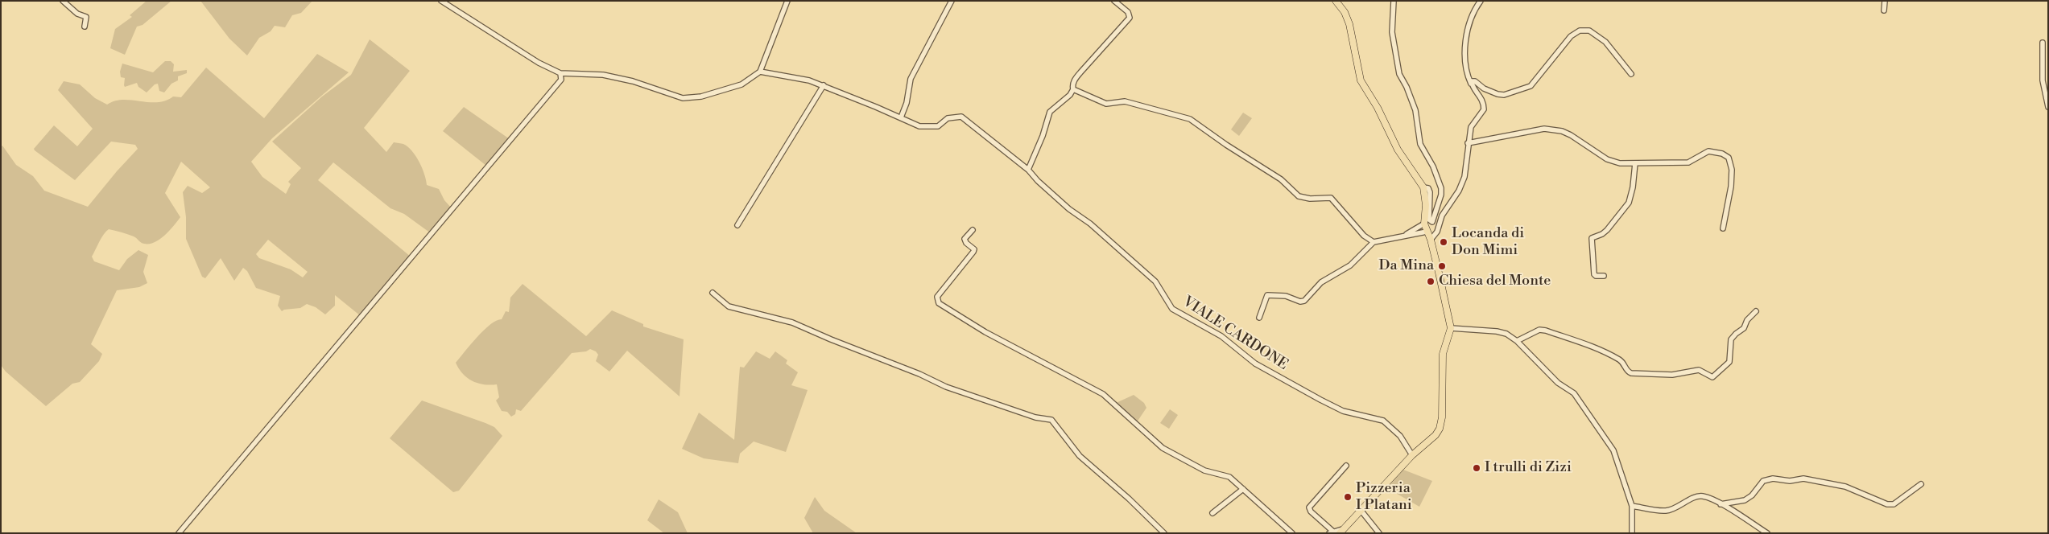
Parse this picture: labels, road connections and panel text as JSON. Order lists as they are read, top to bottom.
{
  "streets": {
    "street": ["VIALE CARDONE"]
  },
  "places": [
    "Locanda di Don Mimi",
    "Da Mina",
    "Chiesa del Monte",
    "I trulli di Zizi",
    "Pizzeria I Platani"
  ]
}
